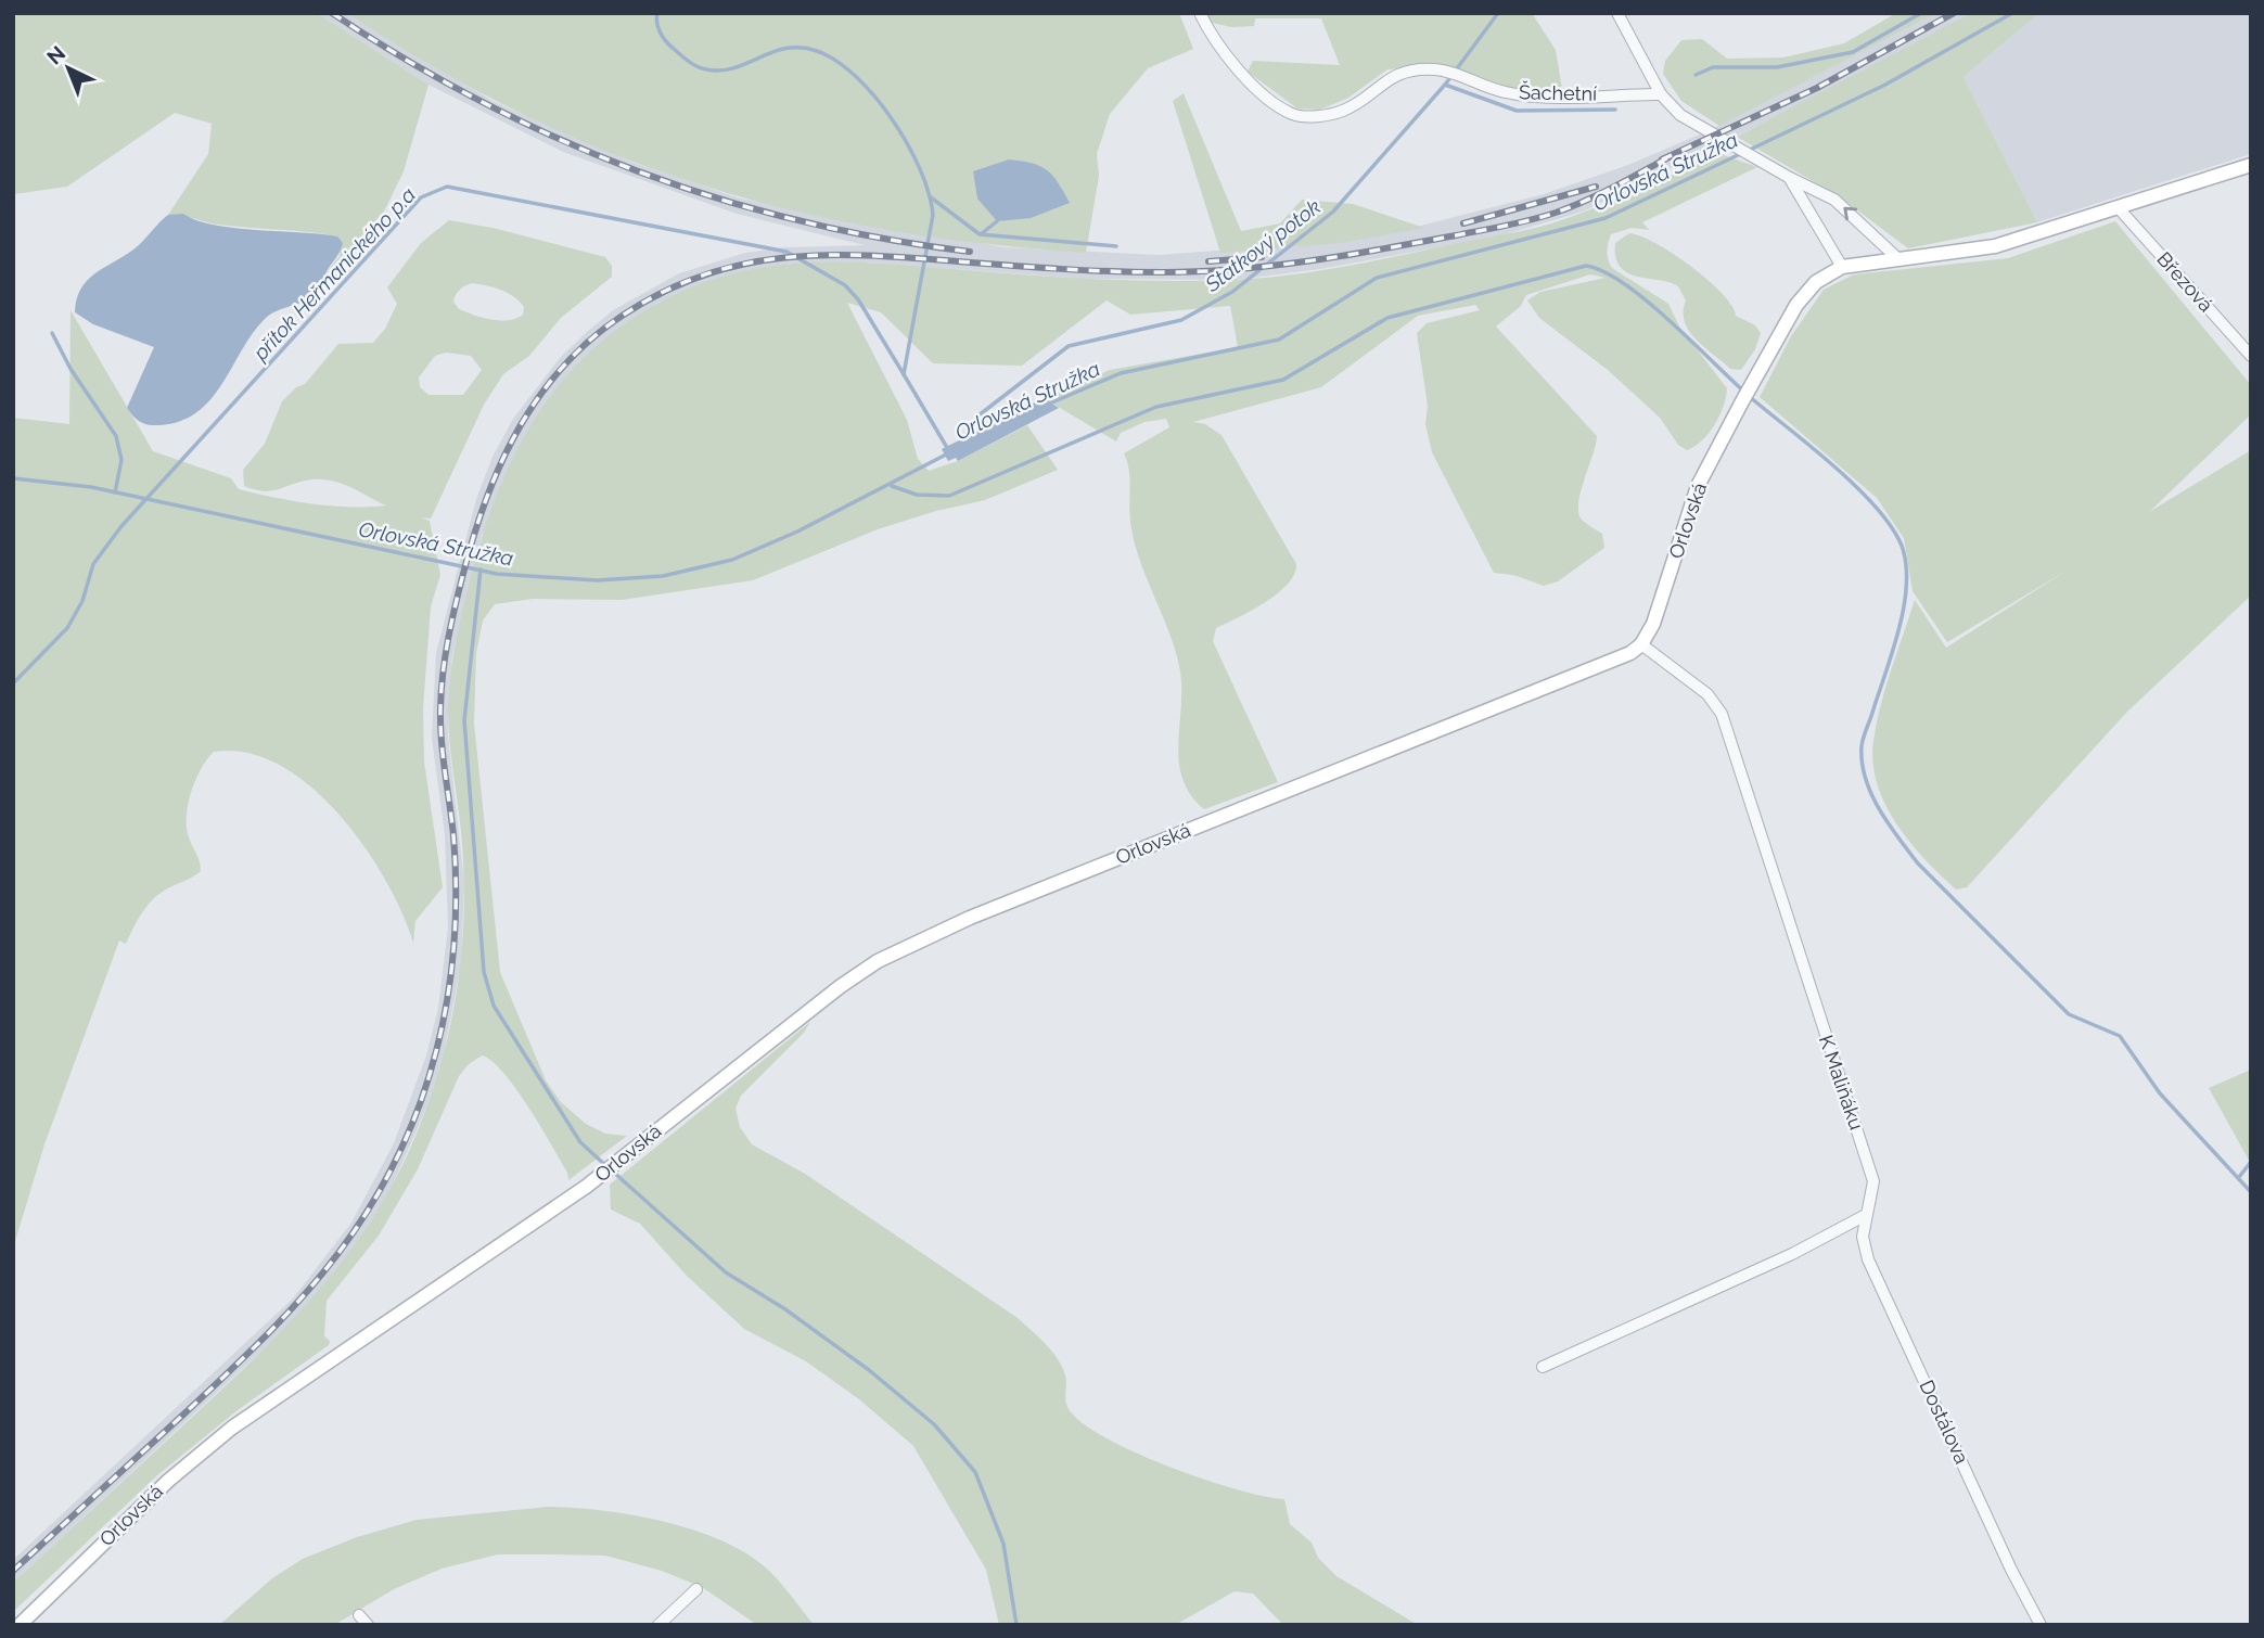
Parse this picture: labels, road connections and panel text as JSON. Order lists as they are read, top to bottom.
{
  "streets": {
    "main road": ["Orlovská"],
    "street": [
      "Šachetní",
      "Březová",
      "K Maliňáku",
      "Dostálova"
    ]
  },
  "crossings": [
    ["Březová", "Orlovská"],
    ["Orlovská", "K Maliňáku"],
    ["K Maliňáku", "Dostálova"]
  ],
  "water": ["Orlovská Stružka", "Statkový potok", "přítok Heřmanického p.a"],
  "north": "top left"
}
